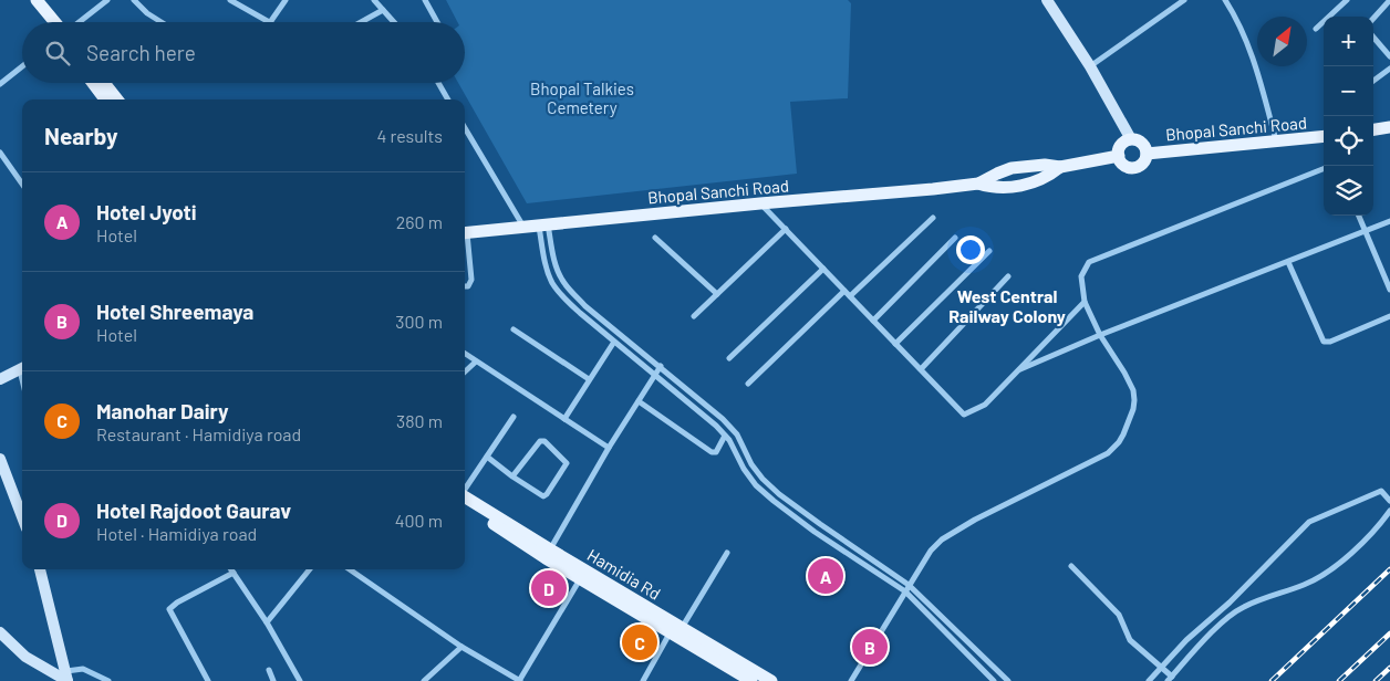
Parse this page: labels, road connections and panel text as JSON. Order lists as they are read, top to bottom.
{
  "streets": {
    "main road": ["Bhopal Sanchi Road", "Hamidia Rd"]
  },
  "districts": ["West Central Railway Colony"],
  "parks": ["Bhopal Talkies Cemetery"],
  "north": "top right",
  "page": {
    "map_buttons": ["+", "−"],
    "search": "Search here",
    "heading": ["Nearby", "4 results"],
    "list": [
      {
        "mark": "A",
        "name": "Hotel Jyoti",
        "note": "Hotel",
        "value": "260 m"
      },
      {
        "mark": "B",
        "name": "Hotel Shreemaya",
        "note": "Hotel",
        "value": "300 m"
      },
      {
        "mark": "C",
        "name": "Manohar Dairy",
        "note": "Restaurant · Hamidiya road",
        "value": "380 m"
      },
      {
        "mark": "D",
        "name": "Hotel Rajdoot Gaurav",
        "note": "Hotel · Hamidiya road",
        "value": "400 m"
      }
    ],
    "pins": [
      "A",
      "D",
      "C",
      "B"
    ]
  }
}
